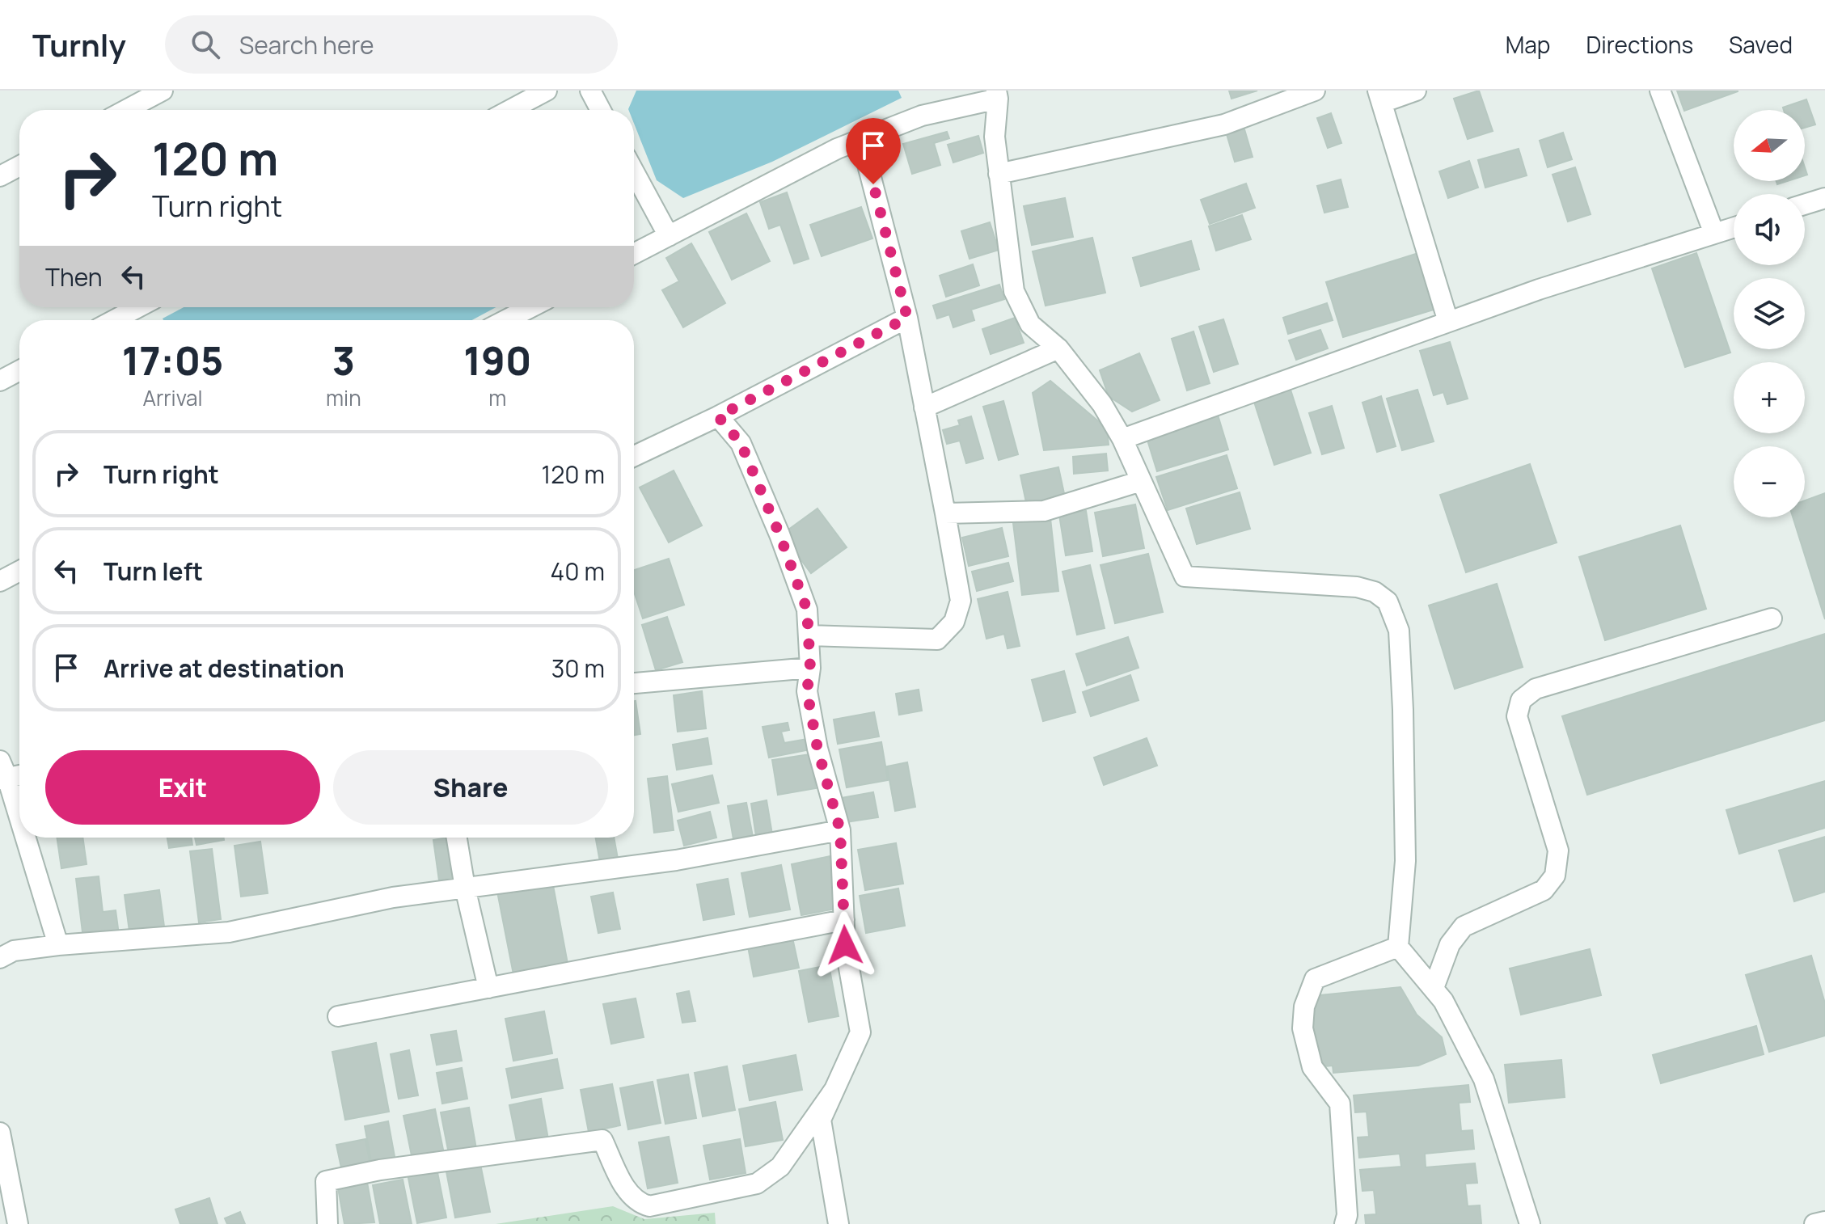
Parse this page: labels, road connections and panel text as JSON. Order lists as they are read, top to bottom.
{
  "north": "left",
  "page": {
    "header": "Turnly",
    "search": "Search here",
    "nav": ["Map", "Directions", "Saved"],
    "map_buttons": ["+", "−"],
    "turn": ["120 m", "Turn right"],
    "then": "Then",
    "eta": [
      "17:05",
      "Arrival",
      "3",
      "min",
      "190",
      "m"
    ],
    "list": [
      {
        "name": "Turn right",
        "value": "120 m"
      },
      {
        "name": "Turn left",
        "value": "40 m"
      },
      {
        "name": "Arrive at destination",
        "value": "30 m"
      }
    ],
    "buttons": ["Exit", "Share"]
  }
}
